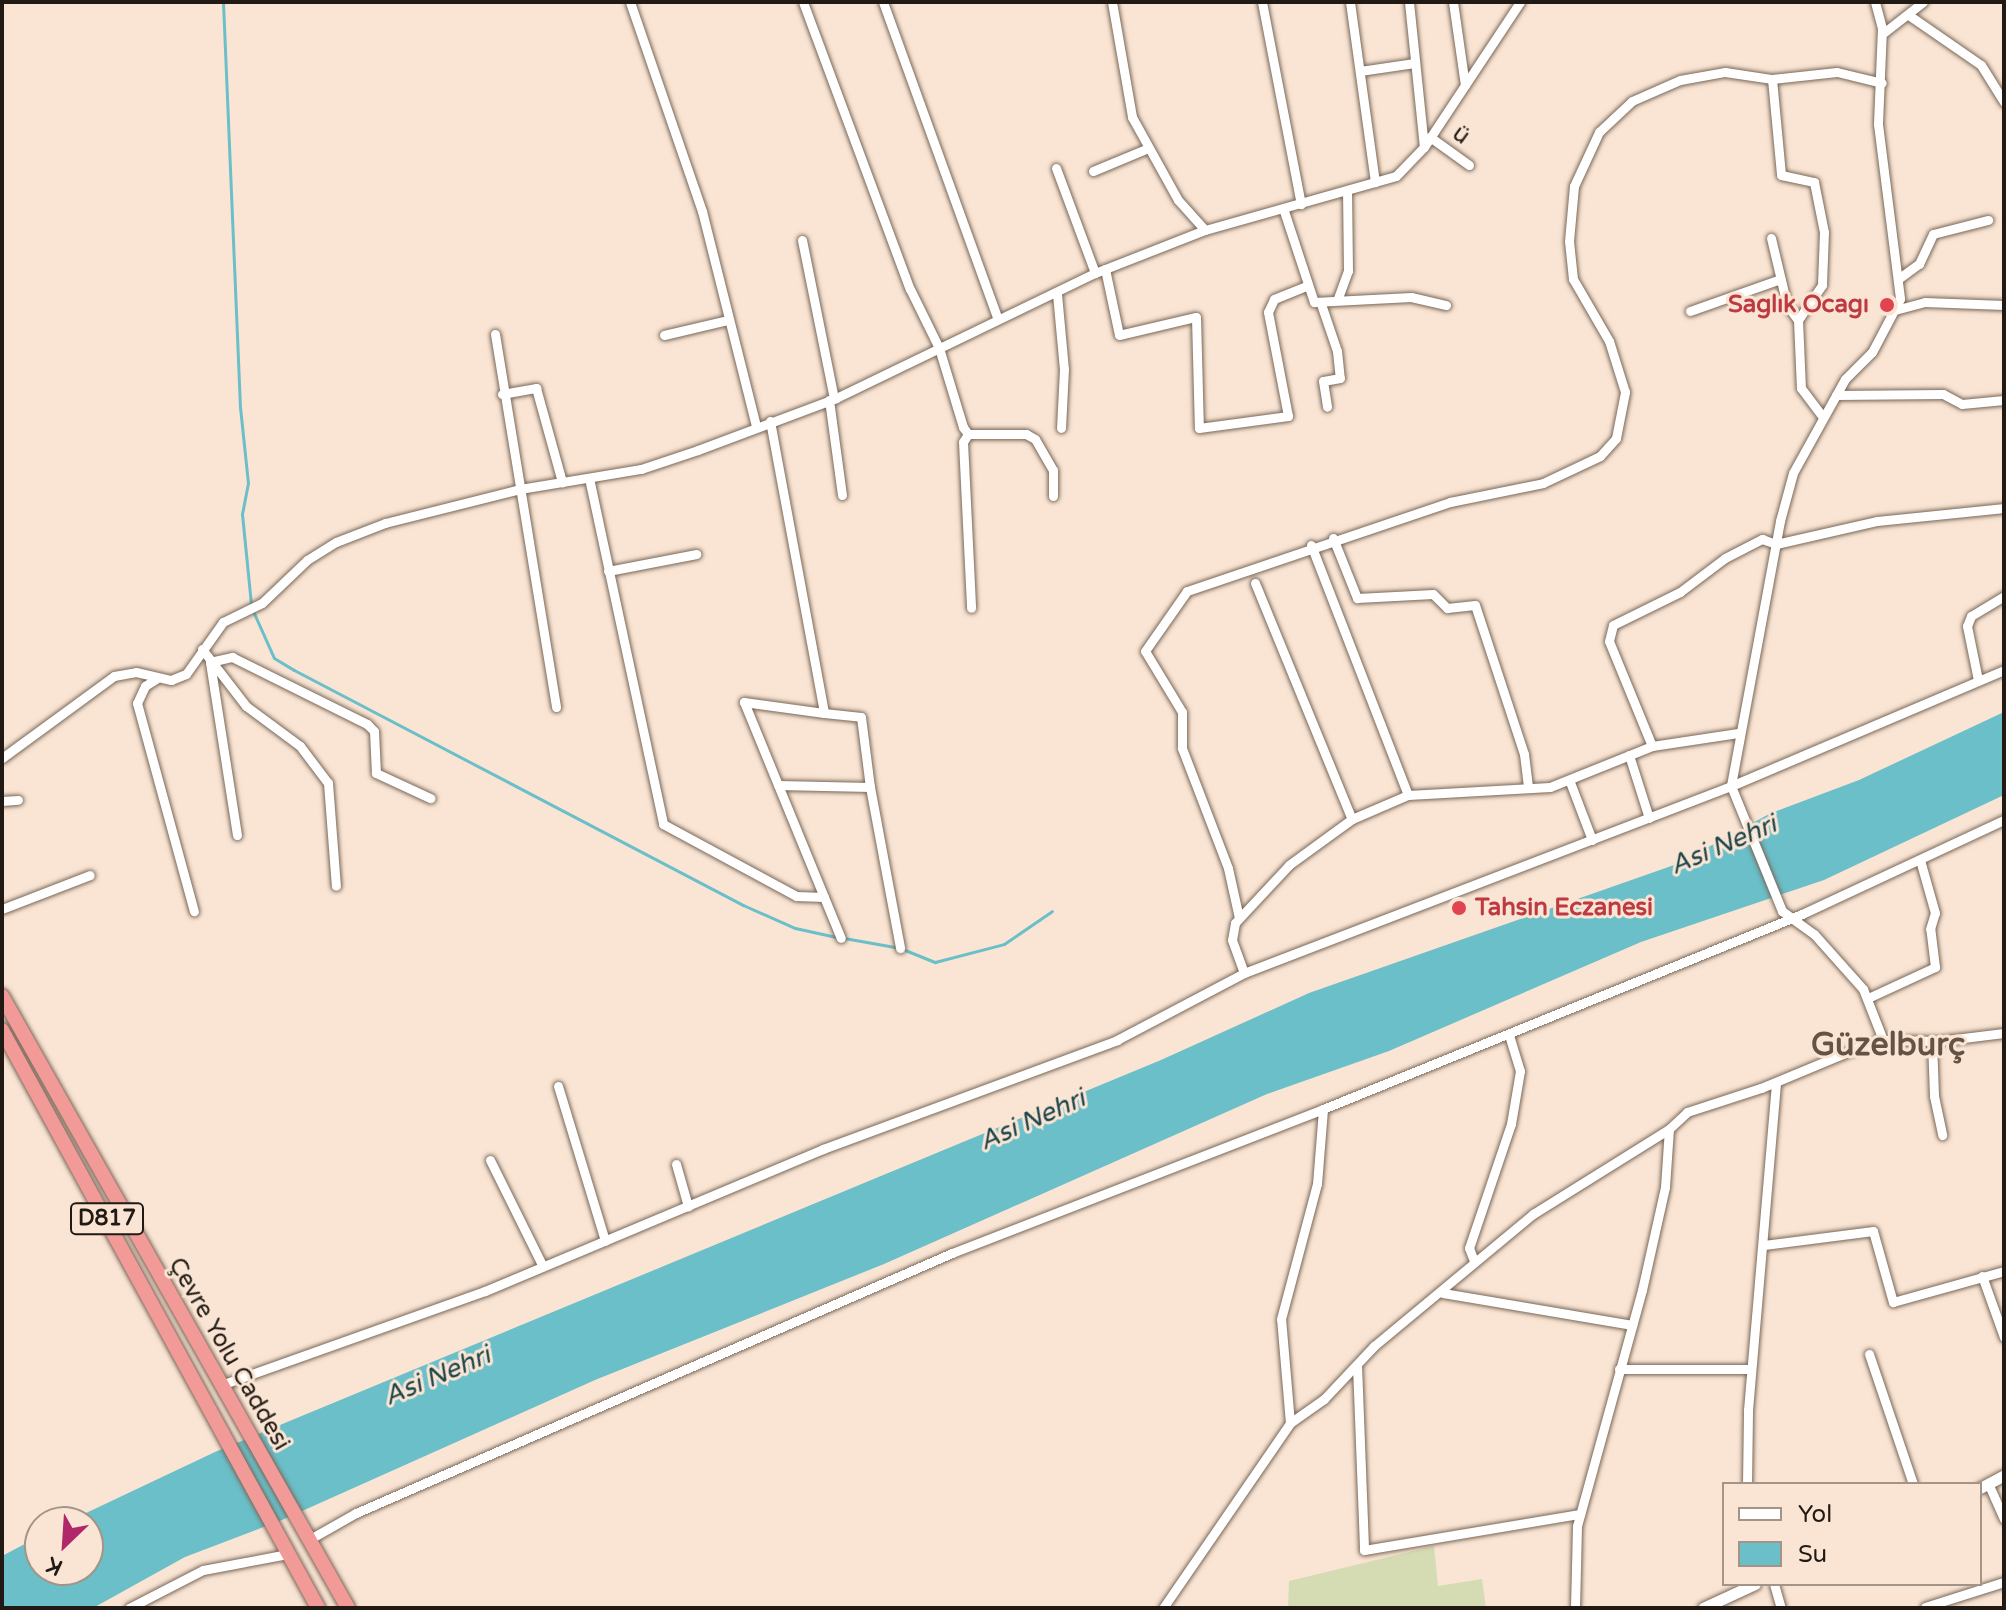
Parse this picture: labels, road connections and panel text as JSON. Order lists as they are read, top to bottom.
{
  "streets": {
    "highway": ["D817", "Çevre Yolu Caddesi"],
    "street": ["ü"]
  },
  "districts": ["Güzelburç"],
  "water": ["Asi Nehri"],
  "places": ["Saglık Ocagı", "Tahsin Eczanesi"],
  "legend": ["Yol", "Su"],
  "north": "bottom left"
}
